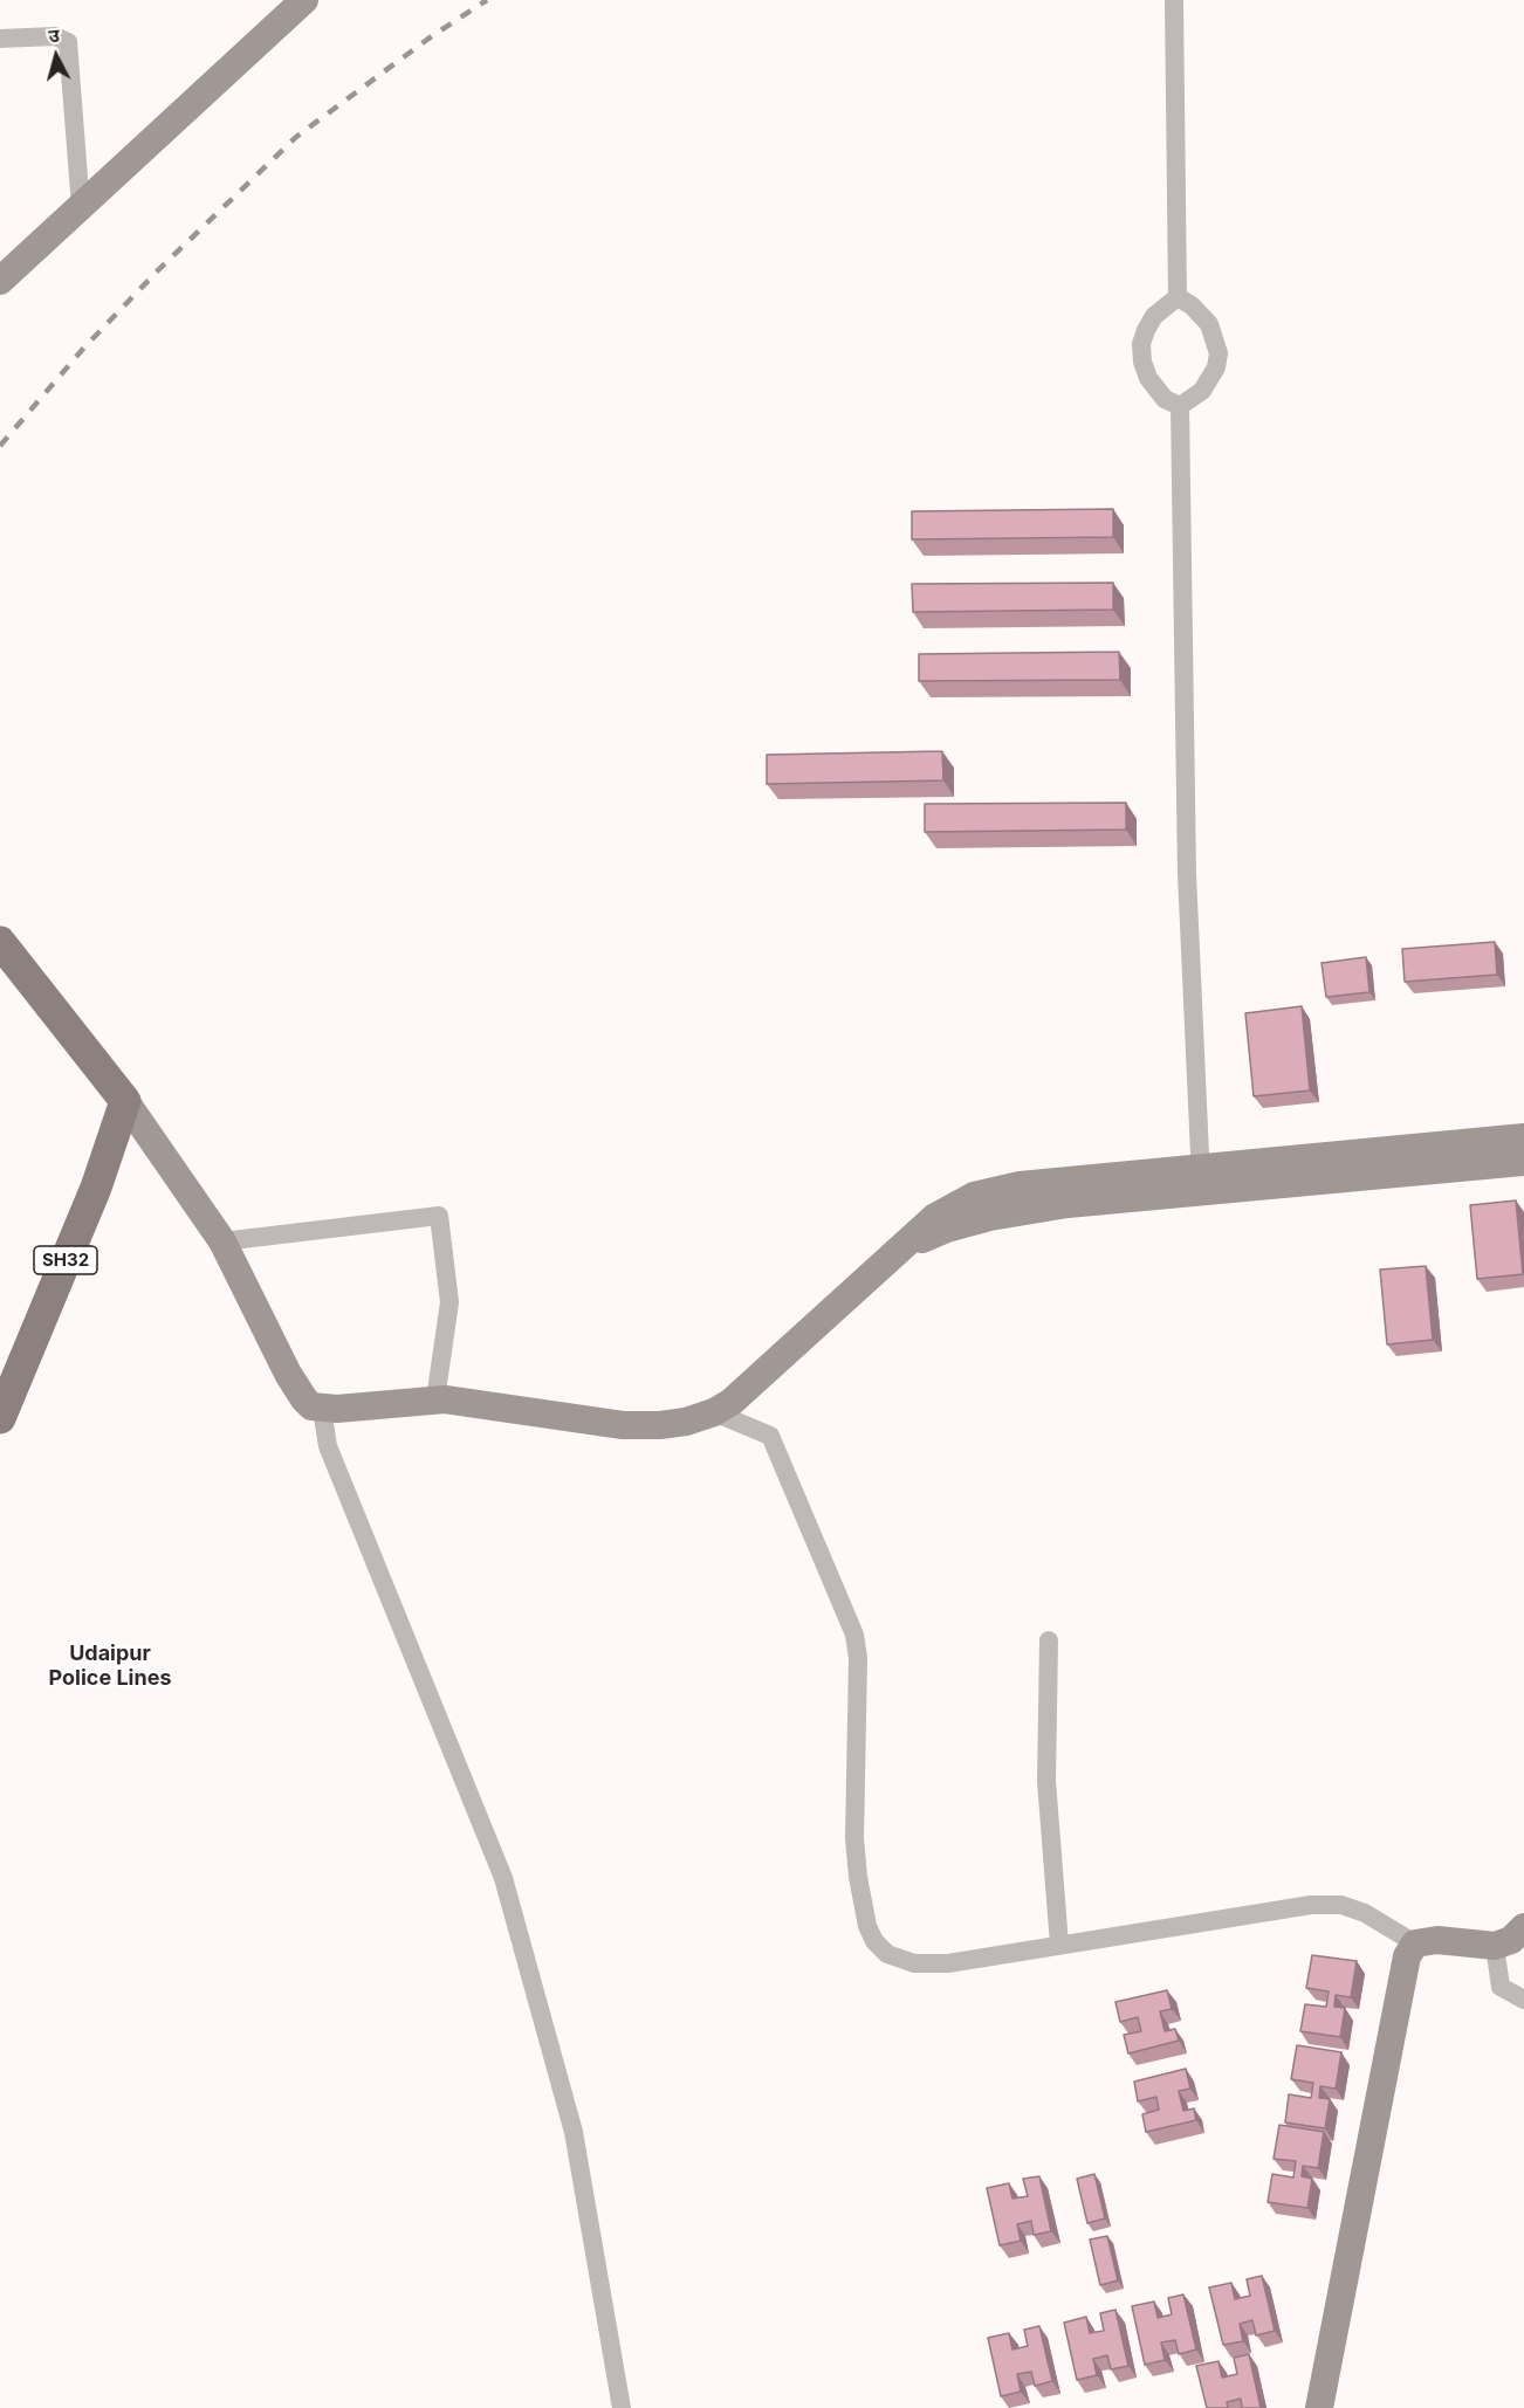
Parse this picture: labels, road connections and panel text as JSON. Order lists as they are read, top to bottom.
{
  "streets": {
    "main road": ["SH32"]
  },
  "districts": ["Udaipur Police Lines"],
  "north": "top"
}
